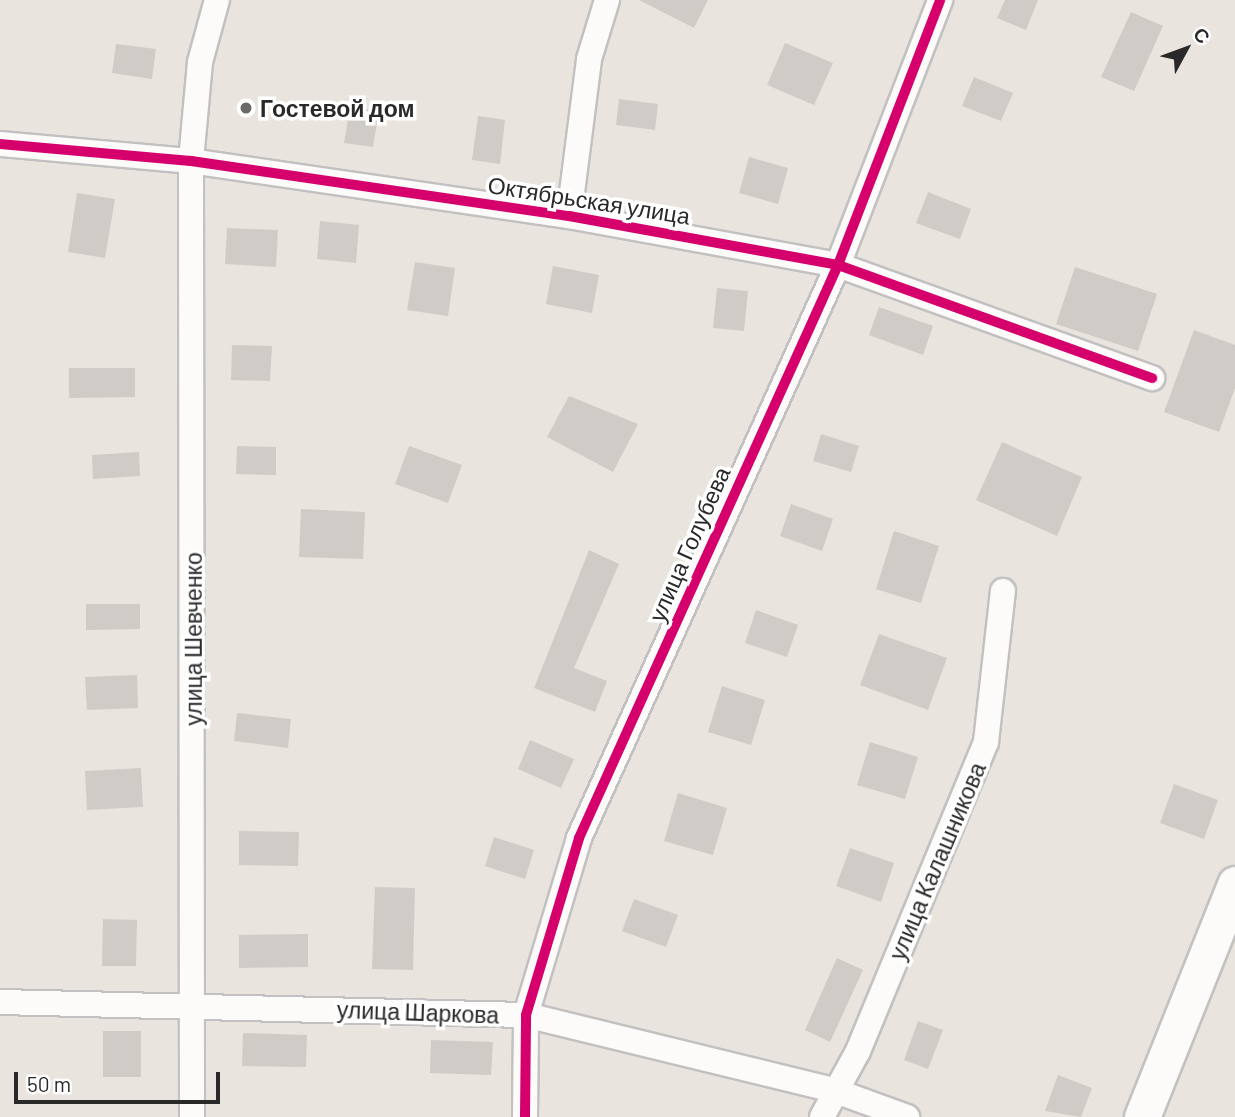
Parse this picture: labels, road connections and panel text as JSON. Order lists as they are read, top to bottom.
{
  "streets": {
    "street": [
      "Октябрьская улица",
      "улица Голубева",
      "улица Шевченко",
      "улица Калашникова",
      "улица Шаркова"
    ]
  },
  "crossings": [
    ["Октябрьская улица", "улица Голубева"],
    ["Октябрьская улица", "улица Шевченко"],
    ["улица Голубева", "улица Шаркова"],
    ["улица Шевченко", "улица Шаркова"],
    ["улица Калашникова", "улица Шаркова"]
  ],
  "places": ["Гостевой дом"],
  "scale_bar": "50 m",
  "north": "top right"
}
